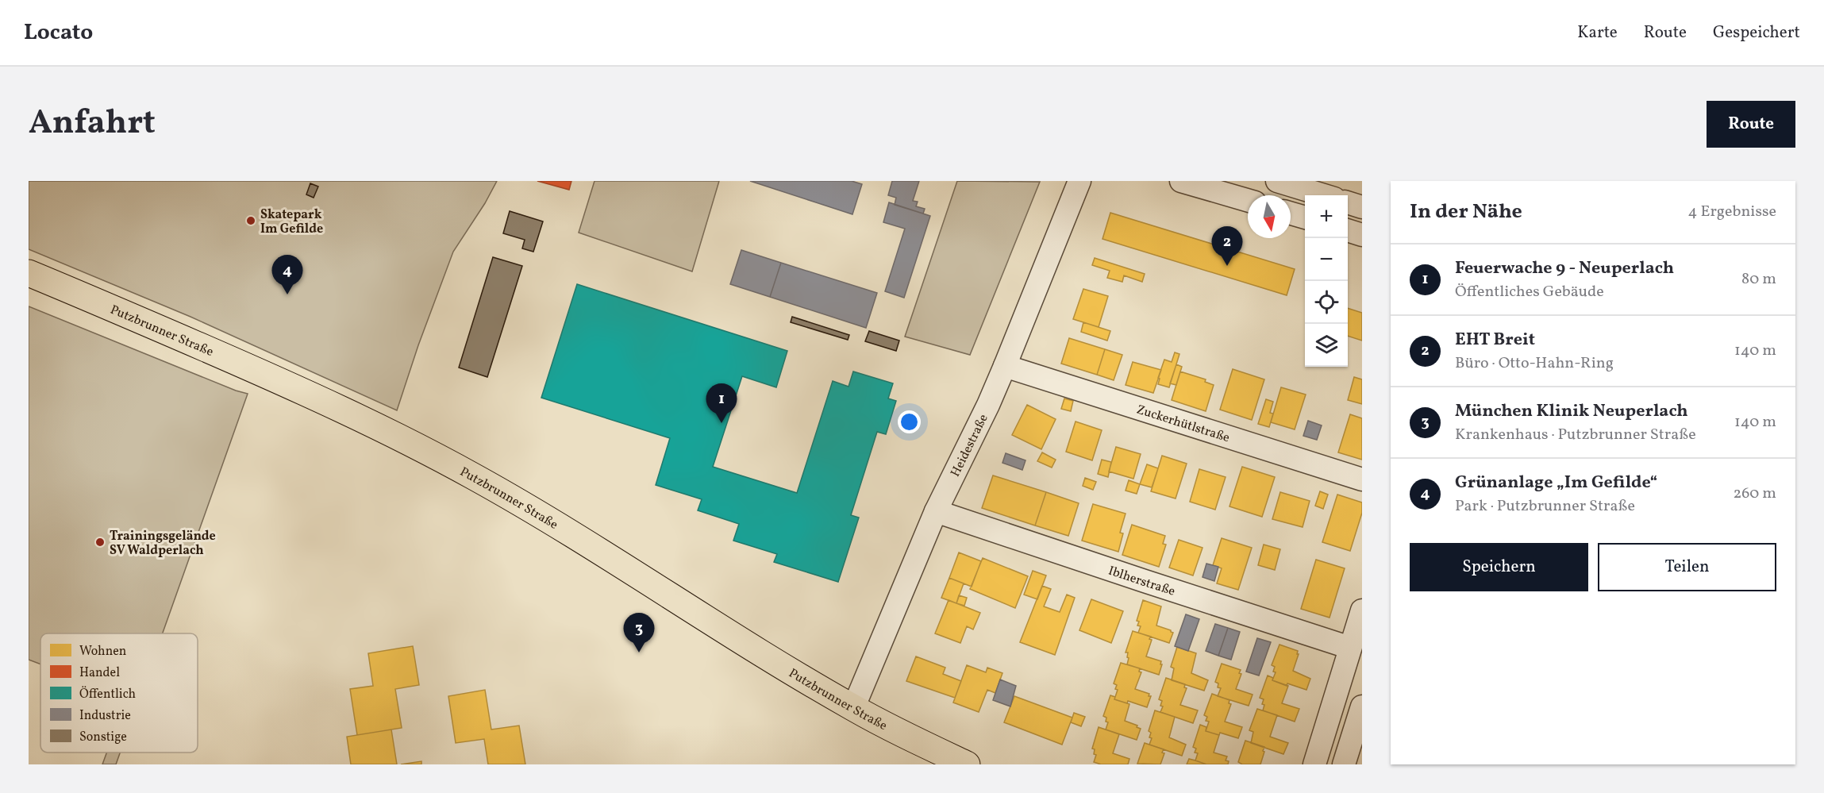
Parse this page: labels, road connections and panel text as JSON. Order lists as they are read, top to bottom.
{
  "streets": {
    "main road": ["Putzbrunner Straße"],
    "street": ["Zuckerhütlstraße", "Heidestraße", "Iblherstraße"]
  },
  "crossings": [
    ["Putzbrunner Straße", "Heidestraße"],
    ["Zuckerhütlstraße", "Heidestraße"],
    ["Heidestraße", "Iblherstraße"]
  ],
  "places": ["Skatepark Im Gefilde", "Trainingsgelände SV Waldperlach"],
  "legend": [
    "Wohnen",
    "Handel",
    "Öffentlich",
    "Industrie",
    "Sonstige"
  ],
  "north": "bottom",
  "page": {
    "header": "Locato",
    "nav": ["Karte", "Route", "Gespeichert"],
    "title": "Anfahrt",
    "buttons": [
      "Route",
      ["Speichern", "Teilen"]
    ],
    "heading": ["In der Nähe", "4 Ergebnisse"],
    "map_buttons": ["+", "−"],
    "pins": [
      "2",
      "4",
      "1",
      "3"
    ],
    "list": [
      {
        "mark": "1",
        "name": "Feuerwache 9 - Neuperlach",
        "note": "Öffentliches Gebäude",
        "value": "80 m"
      },
      {
        "mark": "2",
        "name": "EHT Breit",
        "note": "Büro · Otto-Hahn-Ring",
        "value": "140 m"
      },
      {
        "mark": "3",
        "name": "München Klinik Neuperlach",
        "note": "Krankenhaus · Putzbrunner Straße",
        "value": "140 m"
      },
      {
        "mark": "4",
        "name": "Grünanlage „Im Gefilde“",
        "note": "Park · Putzbrunner Straße",
        "value": "260 m"
      }
    ]
  }
}
